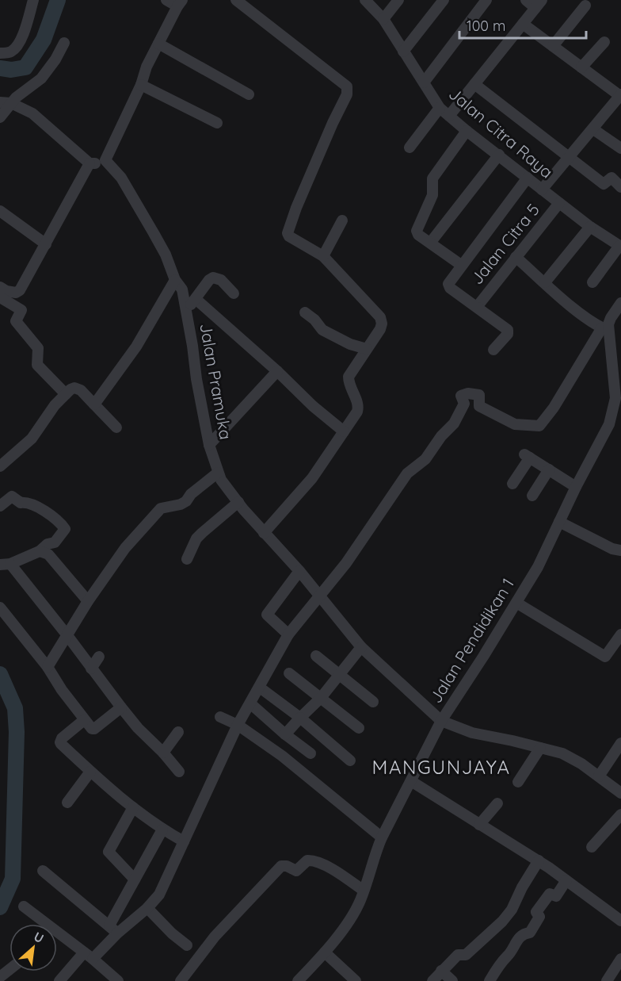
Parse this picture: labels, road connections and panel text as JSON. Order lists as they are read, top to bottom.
{
  "streets": {
    "street": [
      "Jalan Citra Raya",
      "Jalan Citra 5",
      "Jalan Pramuka",
      "Jalan Pendidikan 1"
    ]
  },
  "crossings": [
    ["Jalan Citra Raya", "Jalan Citra 5"],
    ["Jalan Pramuka", "Jalan Pendidikan 1"]
  ],
  "districts": ["MANGUNJAYA"],
  "scale_bar": "100 m",
  "north": "top right"
}
